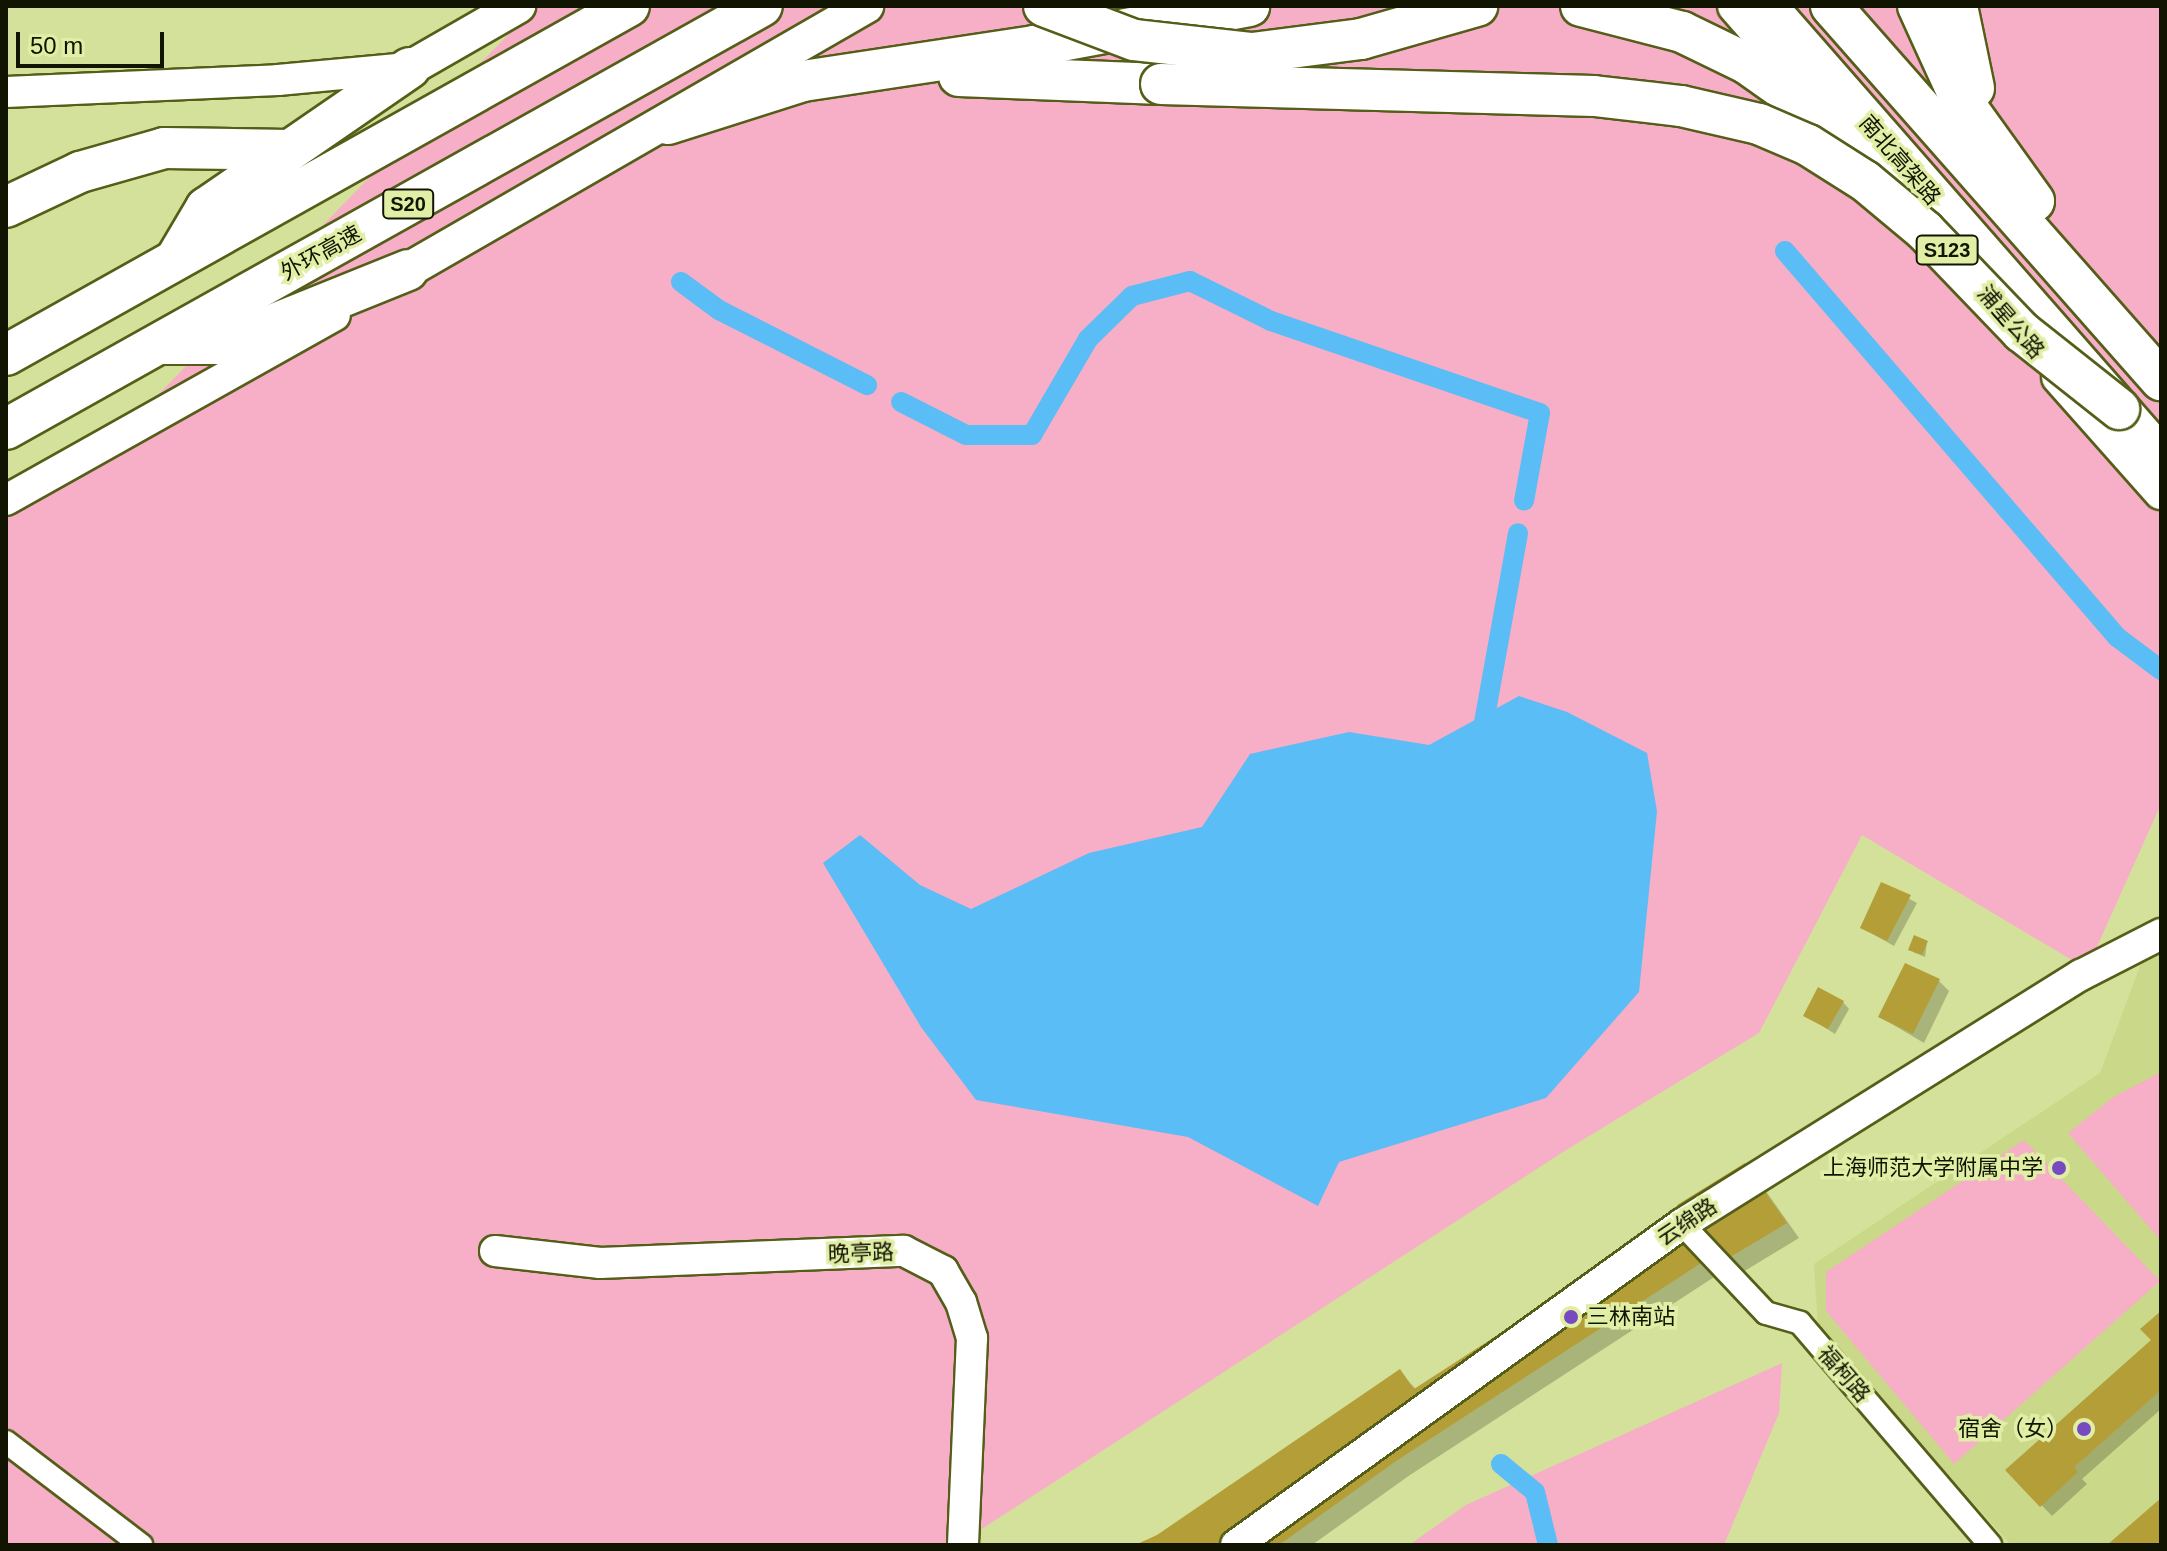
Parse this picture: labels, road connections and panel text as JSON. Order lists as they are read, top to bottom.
{
  "streets": {
    "highway": ["南北高架路", "S20", "外环高速"],
    "main road": ["S123", "浦星公路"],
    "street": ["云绵路", "晚亭路", "福柯路"]
  },
  "crossings": [
    ["云绵路", "福柯路"]
  ],
  "places": ["上海师范大学附属中学", "三林南站", "宿舍（女）"],
  "scale_bar": "50 m"
}
